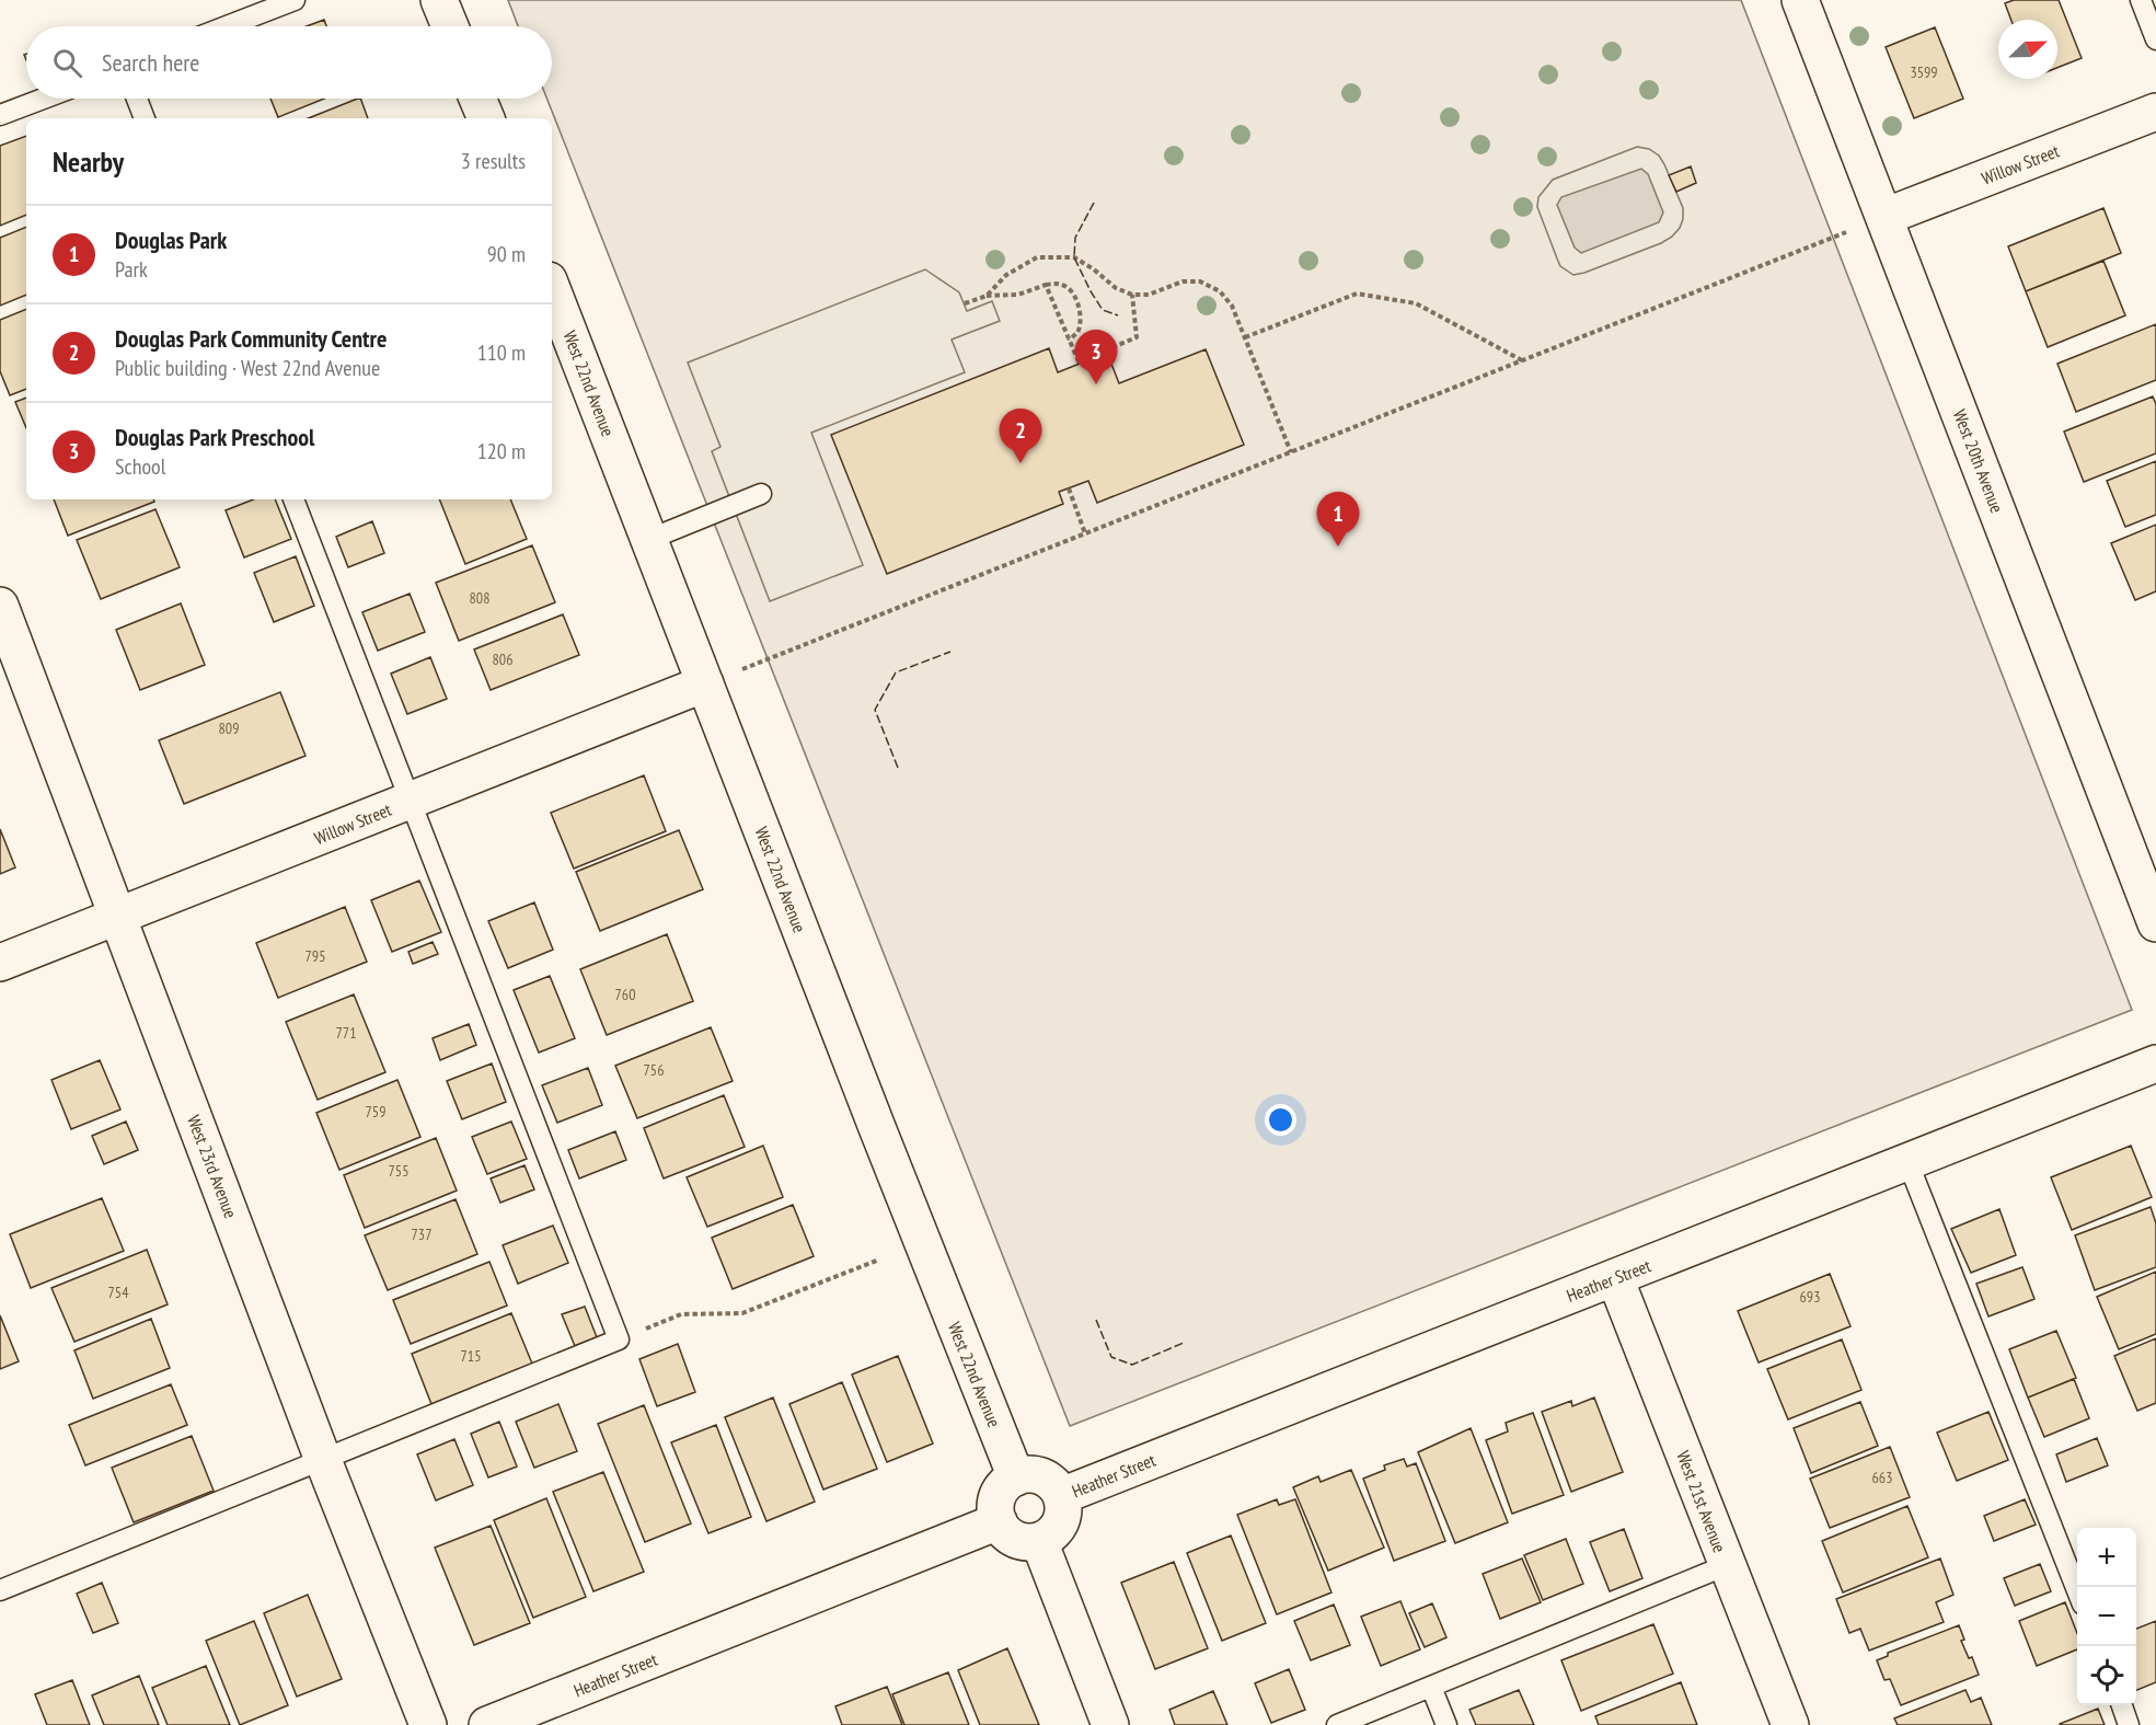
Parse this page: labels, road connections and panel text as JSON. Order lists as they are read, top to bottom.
{
  "streets": {
    "street": [
      "Willow Street",
      "West 22nd Avenue",
      "West 20th Avenue",
      "West 23rd Avenue",
      "Heather Street",
      "West 21st Avenue"
    ]
  },
  "crossings": [
    ["Willow Street", "West 22nd Avenue"],
    ["Willow Street", "West 20th Avenue"],
    ["Willow Street", "West 23rd Avenue"],
    ["West 22nd Avenue", "Heather Street"],
    ["Heather Street", "West 21st Avenue"]
  ],
  "house_numbers": [
    "3599",
    "808",
    "806",
    "809",
    "795",
    "760",
    "771",
    "756",
    "759",
    "755",
    "737",
    "754",
    "693",
    "715",
    "663"
  ],
  "north": "top right",
  "page": {
    "search": "Search here",
    "heading": ["Nearby", "3 results"],
    "list": [
      {
        "mark": "1",
        "name": "Douglas Park",
        "note": "Park",
        "value": "90 m"
      },
      {
        "mark": "2",
        "name": "Douglas Park Community Centre",
        "note": "Public building · West 22nd Avenue",
        "value": "110 m"
      },
      {
        "mark": "3",
        "name": "Douglas Park Preschool",
        "note": "School",
        "value": "120 m"
      }
    ],
    "pins": ["3", "2", "1"],
    "map_buttons": ["+", "−"]
  }
}
